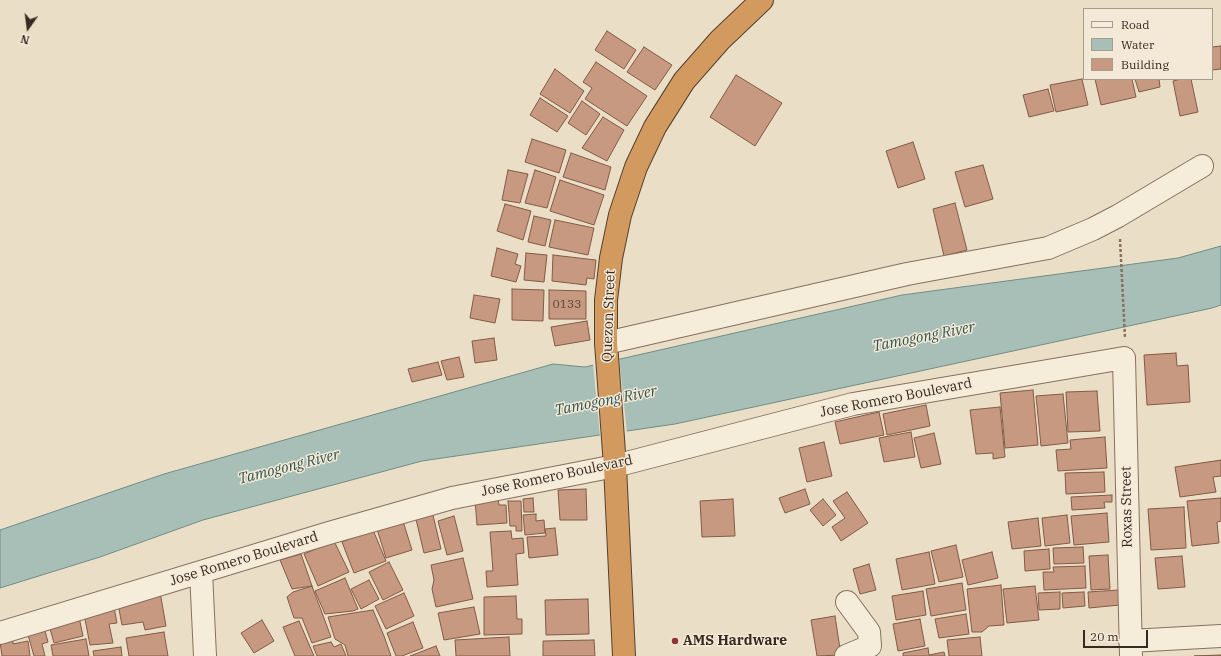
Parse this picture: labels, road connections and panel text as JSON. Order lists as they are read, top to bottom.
{
  "streets": {
    "highway": ["Quezon Street"],
    "street": ["Jose Romero Boulevard", "Roxas Street"]
  },
  "crossings": [
    ["Quezon Street", "Jose Romero Boulevard"],
    ["Jose Romero Boulevard", "Roxas Street"]
  ],
  "water": ["Tamogong River"],
  "places": ["AMS Hardware"],
  "house_numbers": ["0133"],
  "legend": ["Road", "Water", "Building"],
  "scale_bar": "20 m",
  "north": "bottom"
}
